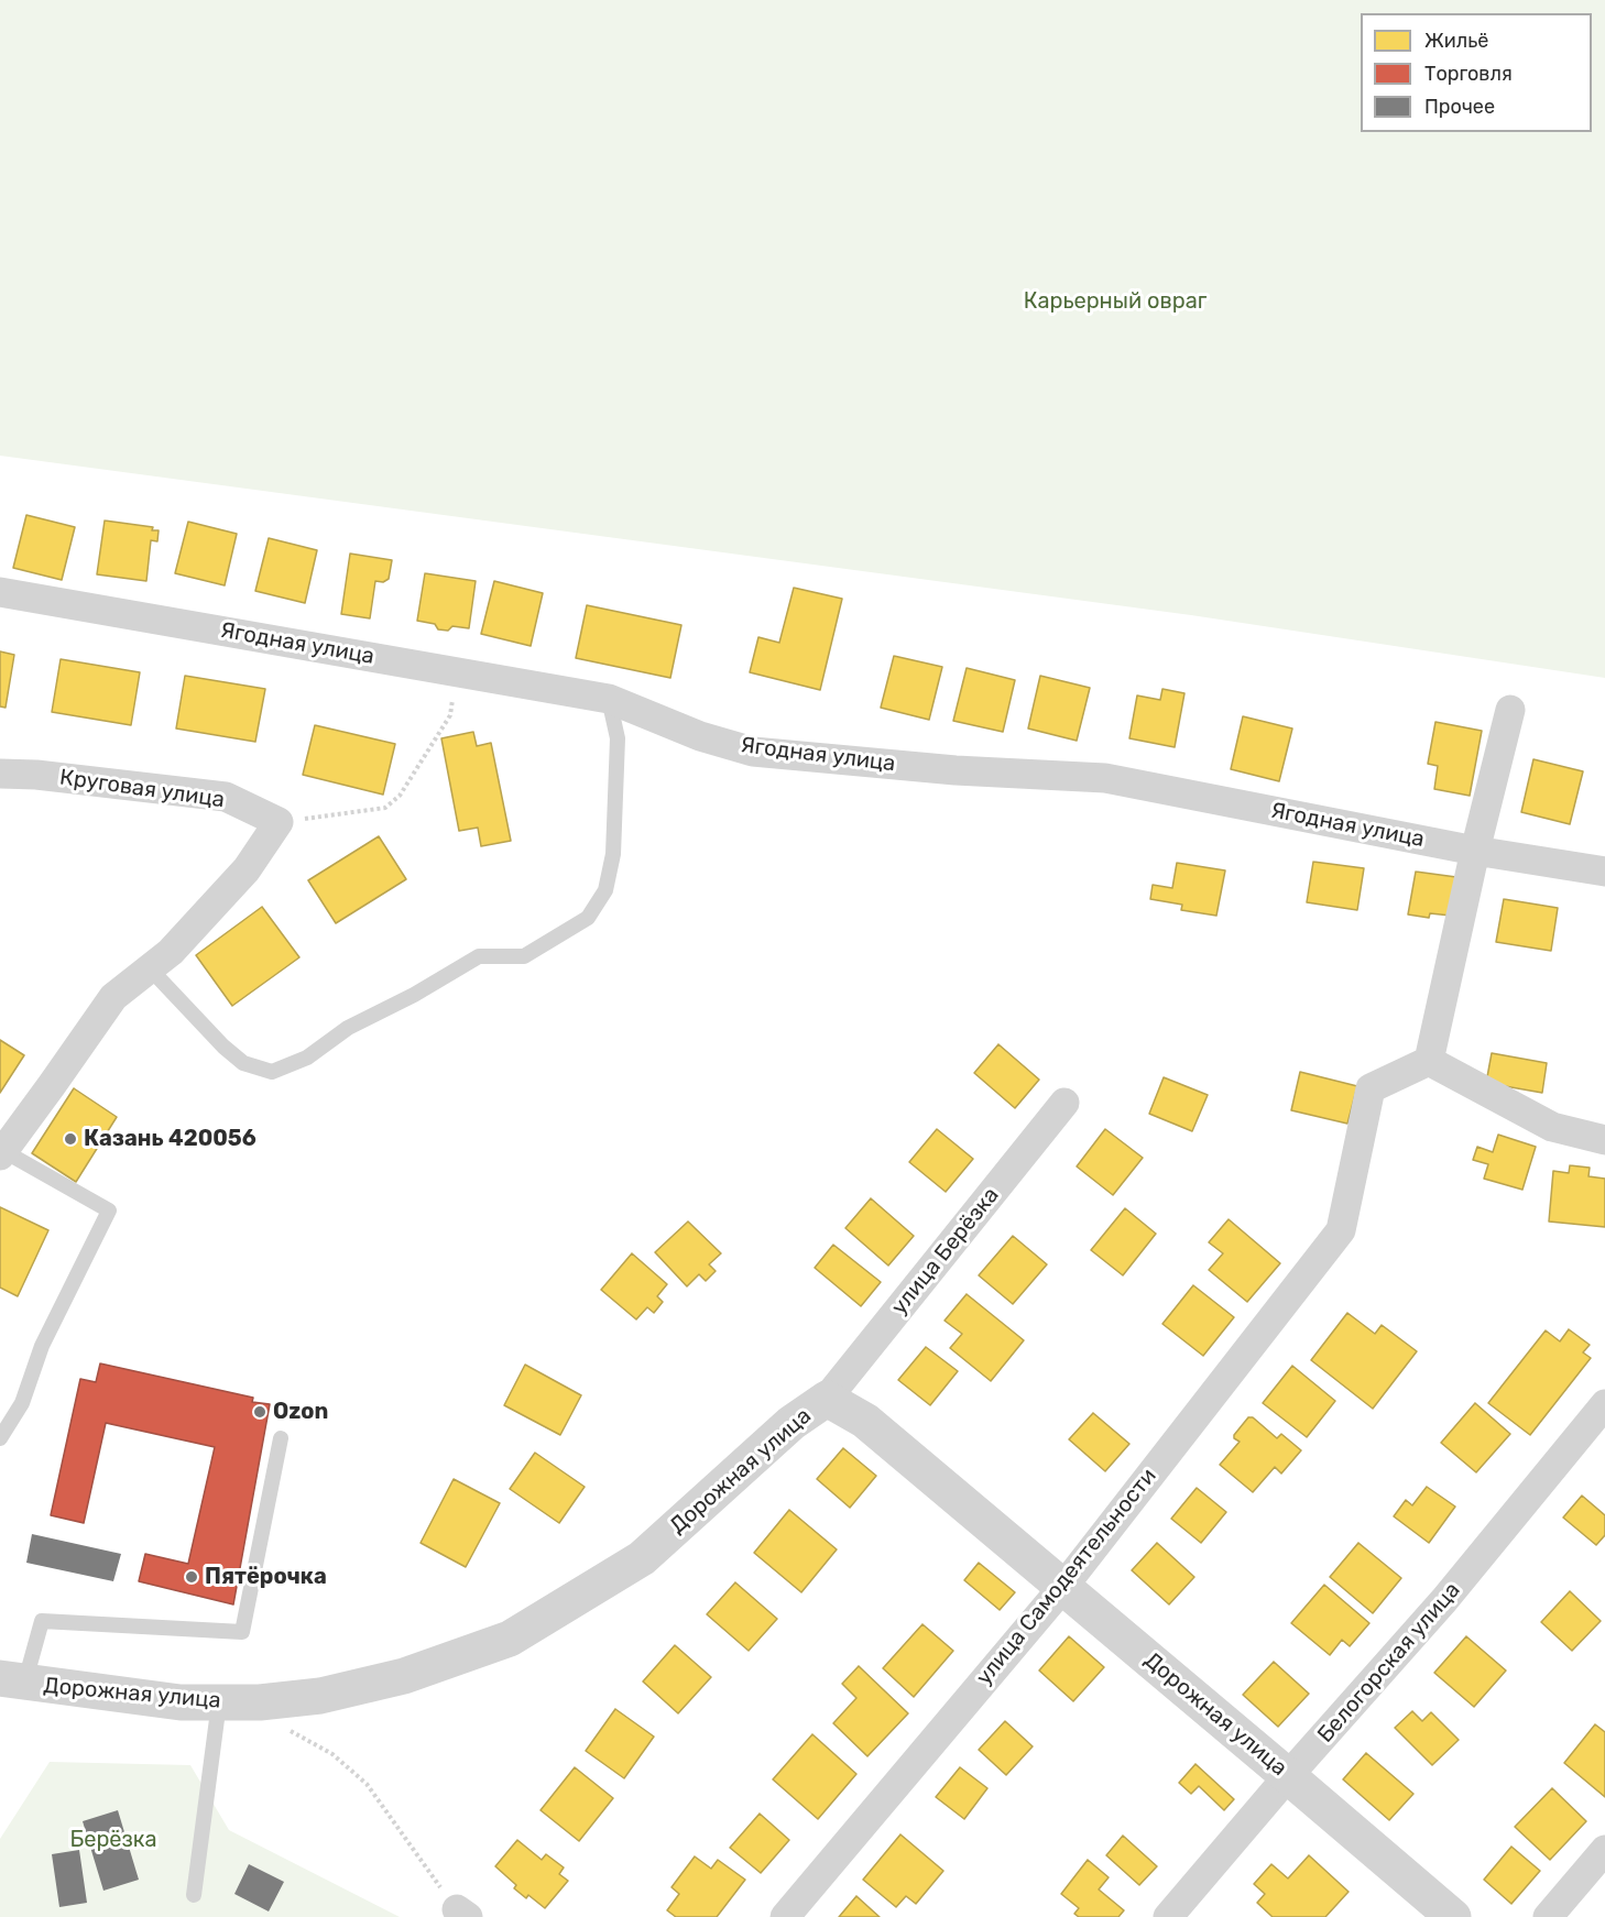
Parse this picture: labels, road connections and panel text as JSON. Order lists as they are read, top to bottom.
{
  "streets": {
    "street": [
      "Ягодная улица",
      "Круговая улица",
      "улица Берёзка",
      "Дорожная улица",
      "улица Самодеятельности",
      "Белогорская улица"
    ]
  },
  "crossings": [
    ["улица Берёзка", "Дорожная улица"],
    ["Дорожная улица", "улица Самодеятельности"],
    ["Дорожная улица", "Белогорская улица"]
  ],
  "parks": ["Карьерный овраг", "Берёзка"],
  "places": ["Казань 420056", "Ozon", "Пятёрочка"],
  "legend": ["Жильё", "Торговля", "Прочее"]
}
